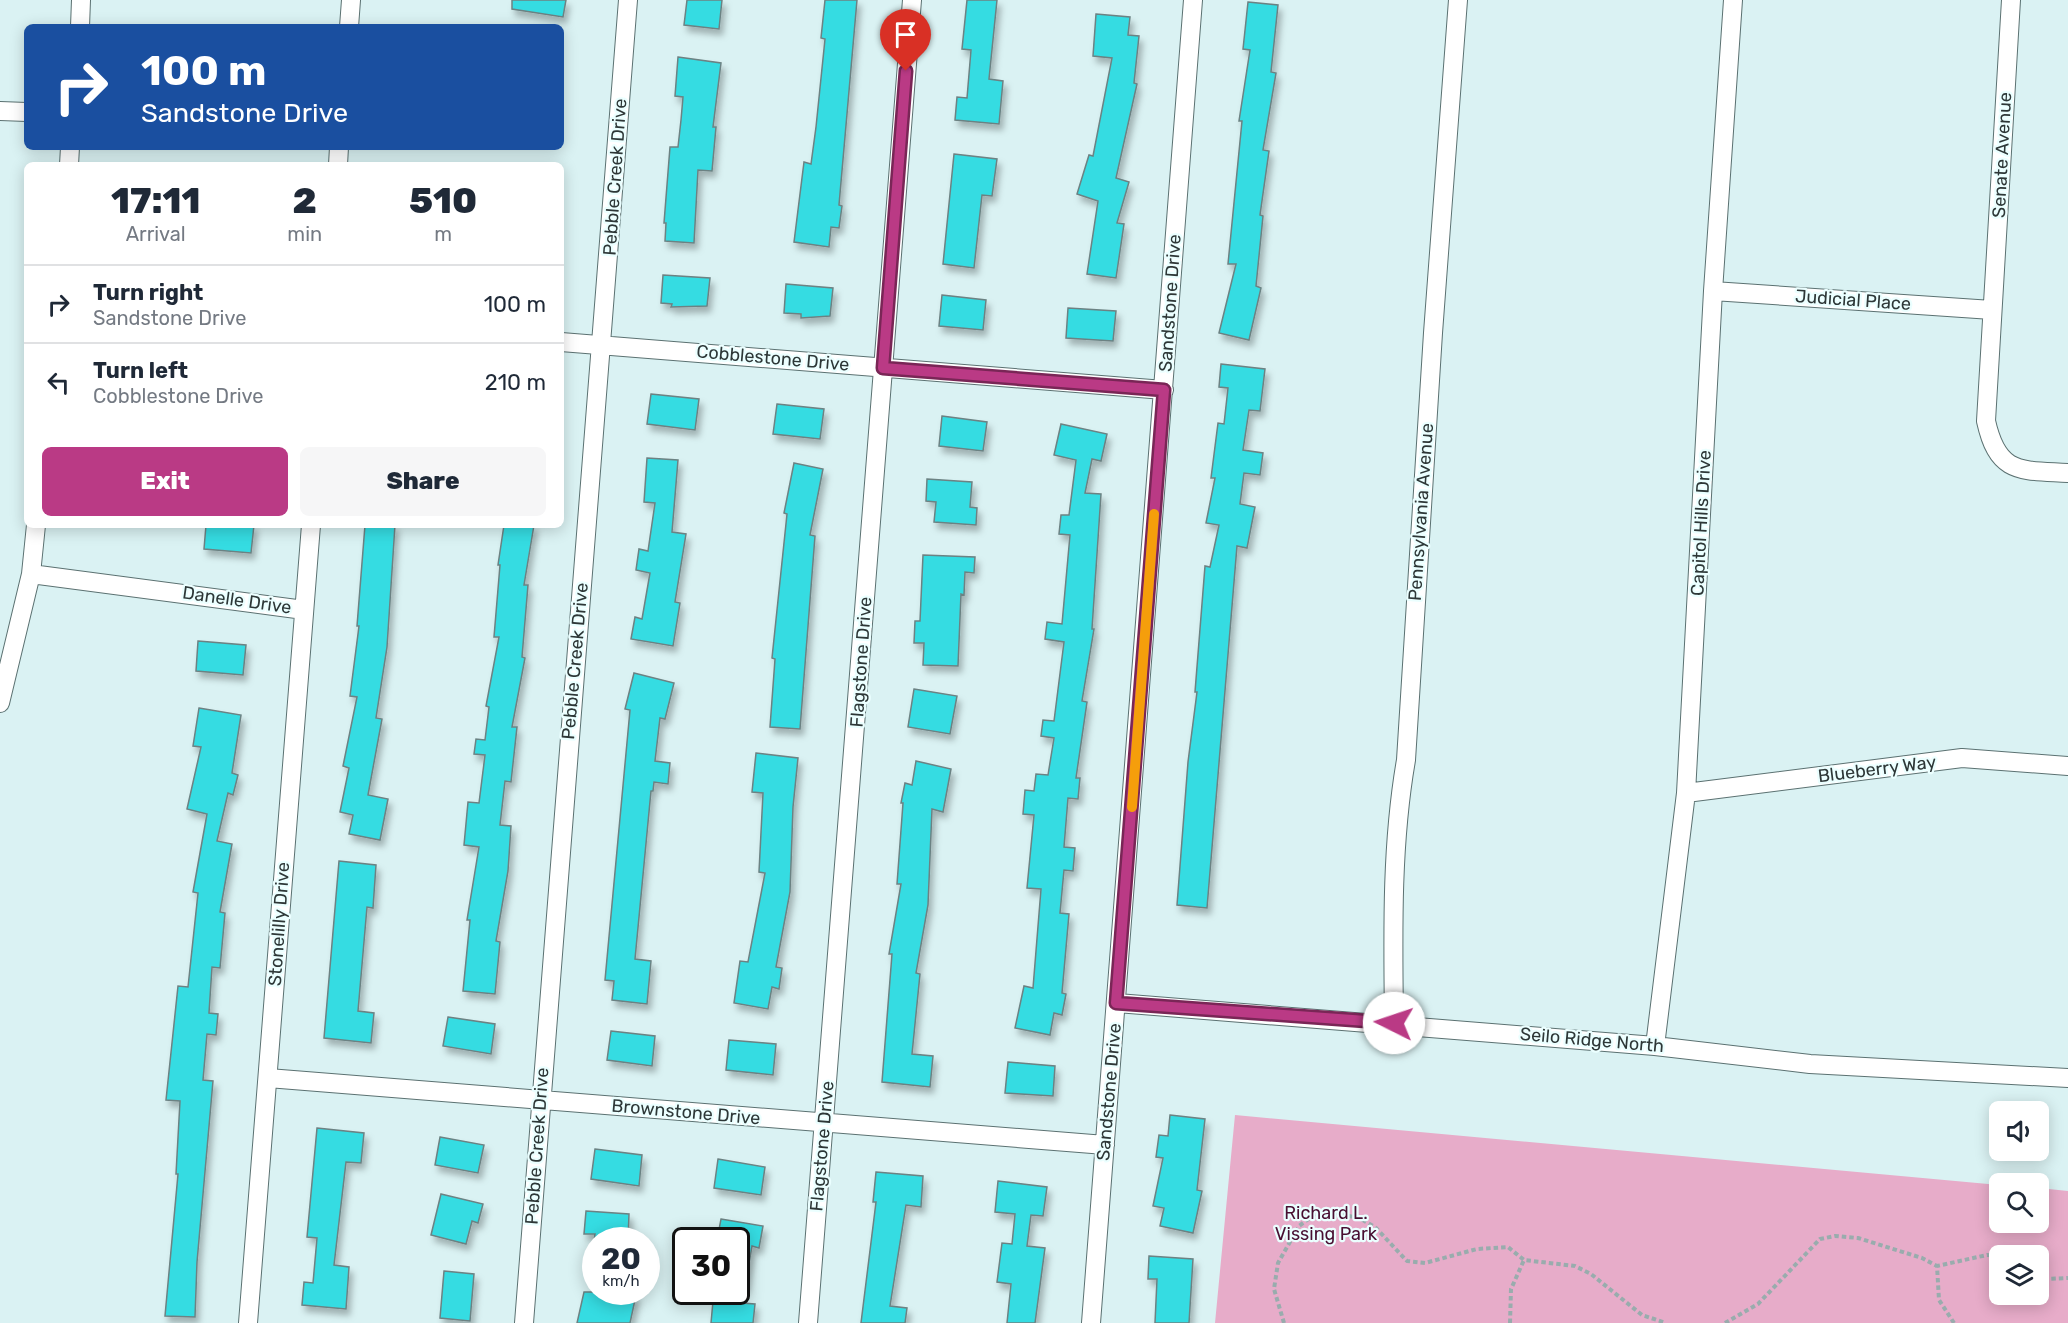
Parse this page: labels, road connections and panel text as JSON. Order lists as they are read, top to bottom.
{
  "streets": {
    "street": [
      "Senate Avenue",
      "Pebble Creek Drive",
      "Judicial Place",
      "Sandstone Drive",
      "Cobblestone Drive",
      "Pennsylvania Avenue",
      "Capitol Hills Drive",
      "Danelle Drive",
      "Flagstone Drive",
      "Blueberry Way",
      "Stonelilly Drive",
      "Seilo Ridge North",
      "Brownstone Drive"
    ]
  },
  "crossings": [
    ["Senate Avenue", "Judicial Place"],
    ["Pebble Creek Drive", "Cobblestone Drive"],
    ["Pebble Creek Drive", "Brownstone Drive"],
    ["Judicial Place", "Capitol Hills Drive"],
    ["Sandstone Drive", "Cobblestone Drive"],
    ["Sandstone Drive", "Seilo Ridge North"],
    ["Sandstone Drive", "Brownstone Drive"],
    ["Cobblestone Drive", "Flagstone Drive"],
    ["Pennsylvania Avenue", "Seilo Ridge North"],
    ["Capitol Hills Drive", "Blueberry Way"],
    ["Capitol Hills Drive", "Seilo Ridge North"],
    ["Danelle Drive", "Stonelilly Drive"],
    ["Flagstone Drive", "Brownstone Drive"],
    ["Stonelilly Drive", "Brownstone Drive"]
  ],
  "parks": ["Richard L. Vissing Park"],
  "page": {
    "turn": ["100 m", "Sandstone Drive"],
    "eta": [
      "17:11",
      "Arrival",
      "2",
      "min",
      "510",
      "m"
    ],
    "list": [
      {
        "name": "Turn right",
        "note": "Sandstone Drive",
        "value": "100 m"
      },
      {
        "name": "Turn left",
        "note": "Cobblestone Drive",
        "value": "210 m"
      }
    ],
    "buttons": ["Exit", "Share"],
    "speed": "20 km/h",
    "limit": "30"
  }
}
